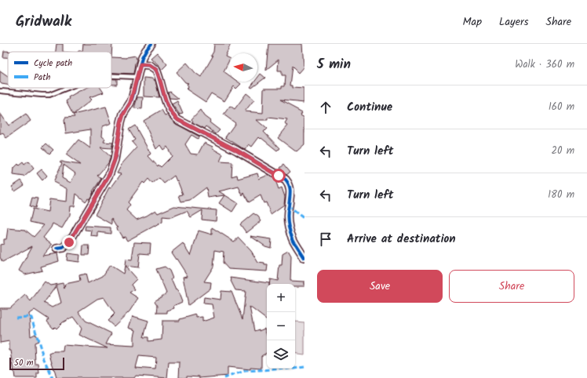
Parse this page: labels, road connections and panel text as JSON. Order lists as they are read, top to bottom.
{
  "legend": ["Cycle path", "Path"],
  "scale_bar": "50 m",
  "north": "left",
  "page": {
    "header": "Gridwalk",
    "nav": ["Map", "Layers", "Share"],
    "heading": ["5 min", "Walk · 360 m"],
    "list": [
      ["Continue", "160 m"],
      ["Turn left", "20 m"],
      ["Turn left", "180 m"],
      "Arrive at destination"
    ],
    "buttons": ["Save", "Share"],
    "map_buttons": ["+", "−"],
    "scale": "50 m"
  }
}
